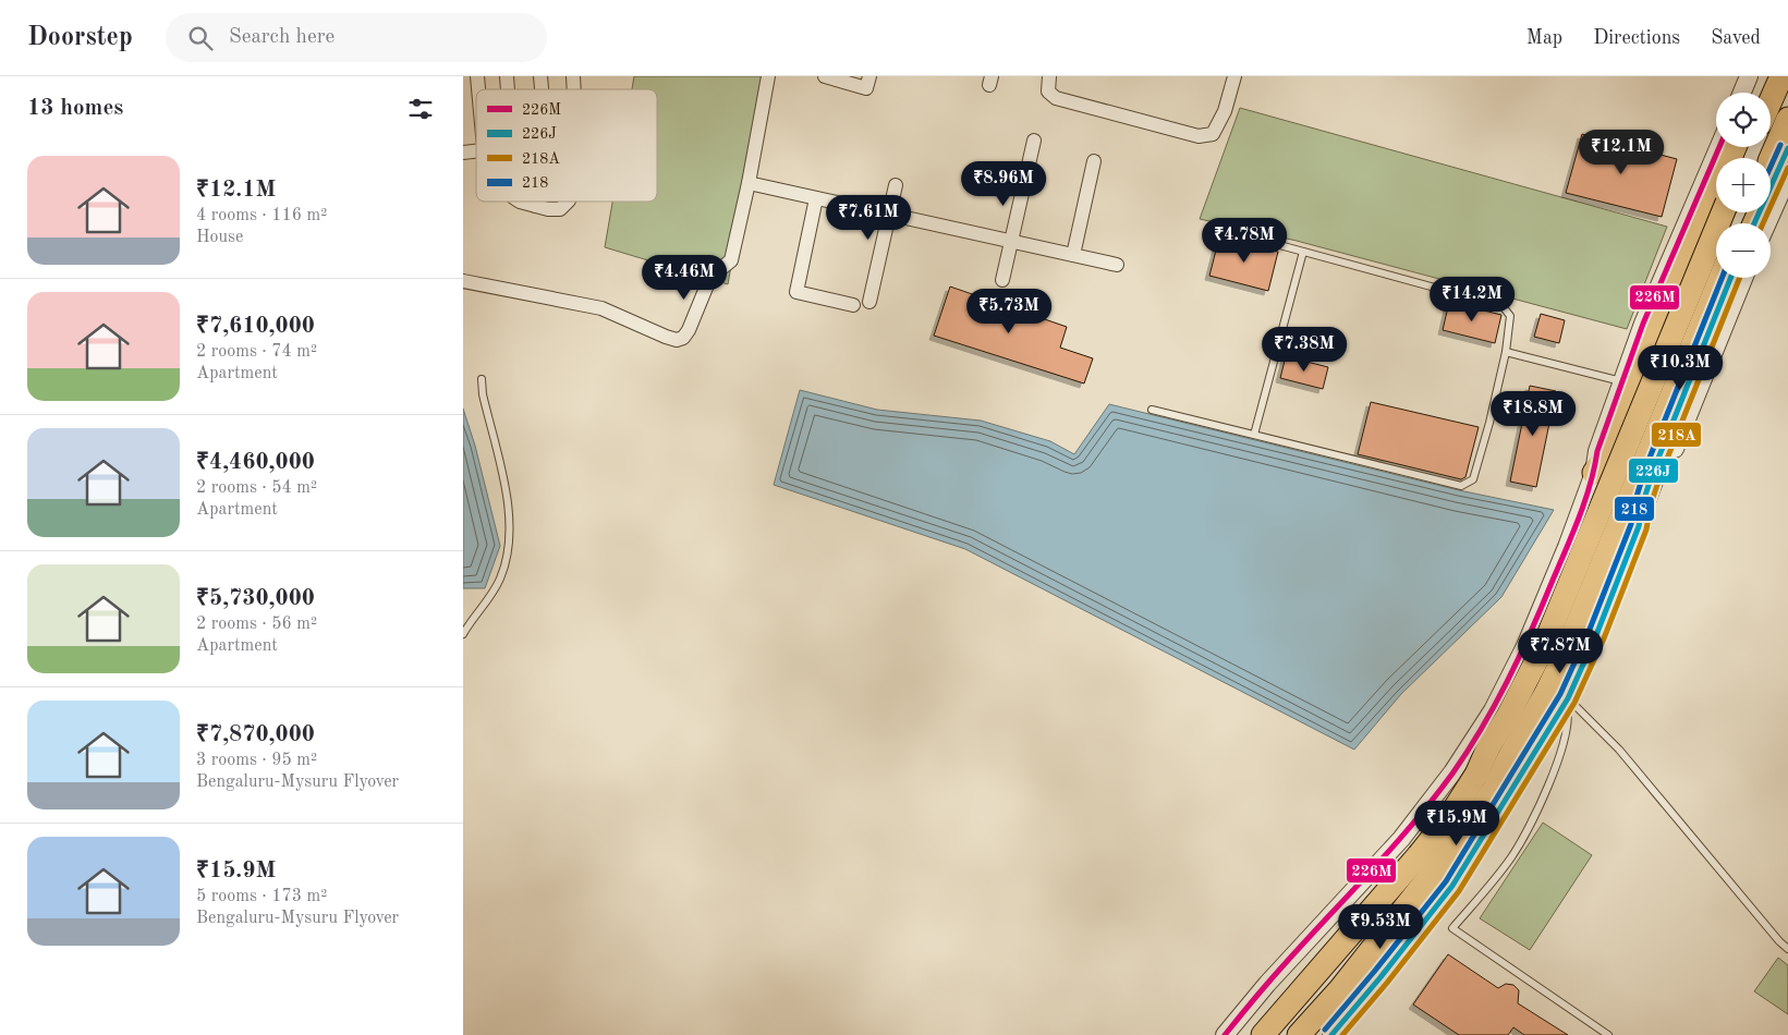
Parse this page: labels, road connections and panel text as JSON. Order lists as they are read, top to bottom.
{
  "lines": [
    "transit line 218",
    "transit line 226M",
    "transit line 226J",
    "transit line 218A"
  ],
  "legend": [
    "226M",
    "226J",
    "218A",
    "218"
  ],
  "page": {
    "header": "Doorstep",
    "search": "Search here",
    "nav": ["Map", "Directions", "Saved"],
    "heading": "13 homes",
    "map_buttons": ["+", "−"],
    "price": [
      "₹12.1M",
      "₹8.96M",
      "₹7.61M",
      "₹4.78M",
      "₹4.46M",
      "₹14.2M",
      "₹5.73M",
      "₹7.38M",
      "₹10.3M",
      "₹18.8M",
      "₹7.87M",
      "₹15.9M",
      "₹9.53M"
    ],
    "list": [
      {
        "name": "₹12.1M",
        "note": "4 rooms · 116 m² · House"
      },
      {
        "name": "₹7,610,000",
        "note": "2 rooms · 74 m² · Apartment"
      },
      {
        "name": "₹4,460,000",
        "note": "2 rooms · 54 m² · Apartment"
      },
      {
        "name": "₹5,730,000",
        "note": "2 rooms · 56 m² · Apartment"
      },
      {
        "name": "₹7,870,000",
        "note": "3 rooms · 95 m² · Bengaluru-Mysuru Flyover"
      },
      {
        "name": "₹15.9M",
        "note": "5 rooms · 173 m² · Bengaluru-Mysuru Flyover"
      }
    ]
  }
}
